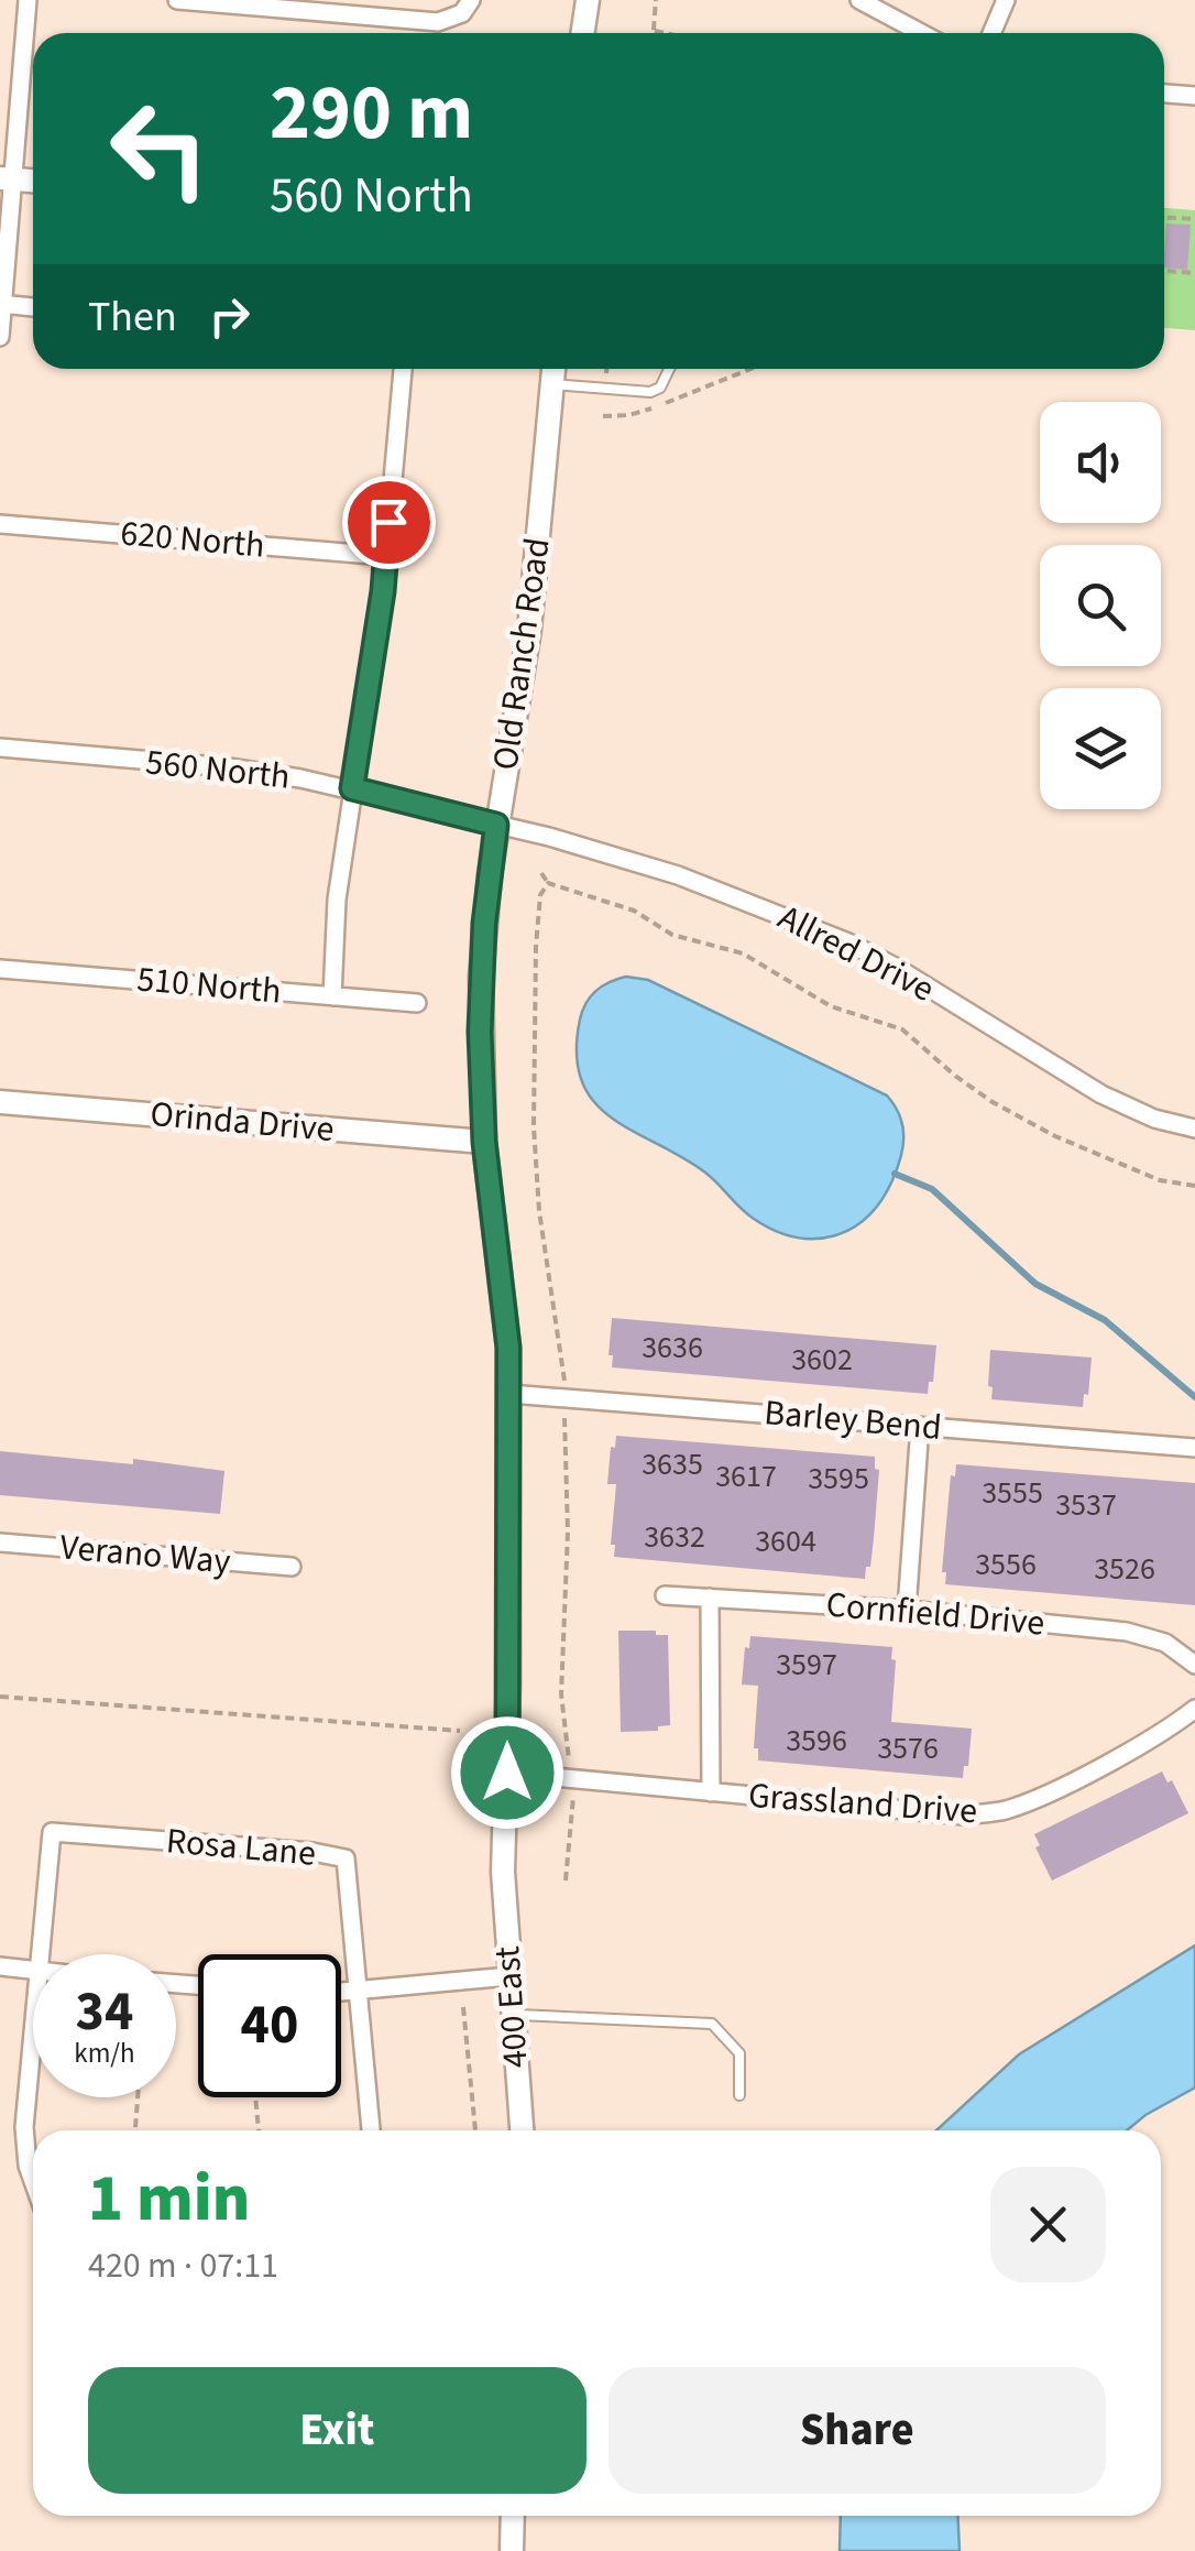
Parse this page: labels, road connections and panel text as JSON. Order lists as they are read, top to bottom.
{
  "streets": {
    "street": [
      "620 North",
      "Old Ranch Road",
      "560 North",
      "Allred Drive",
      "510 North",
      "Orinda Drive",
      "Barley Bend",
      "Verano Way",
      "Cornfield Drive",
      "Grassland Drive",
      "Rosa Lane",
      "400 East"
    ]
  },
  "crossings": [
    ["Old Ranch Road", "560 North"],
    ["Old Ranch Road", "Allred Drive"],
    ["Old Ranch Road", "Orinda Drive"],
    ["Old Ranch Road", "Barley Bend"],
    ["Old Ranch Road", "Grassland Drive"],
    ["Old Ranch Road", "400 East"],
    ["560 North", "Allred Drive"]
  ],
  "house_numbers": [
    "3636",
    "3602",
    "3635",
    "3617",
    "3595",
    "3555",
    "3537",
    "3632",
    "3604",
    "3556",
    "3526",
    "3597",
    "3596",
    "3576"
  ],
  "page": {
    "turn": ["290 m", "560 North"],
    "then": "Then",
    "speed": "34 km/h",
    "limit": "40",
    "heading": ["1 min", "420 m · 07:11"],
    "buttons": ["Exit", "Share"]
  }
}
